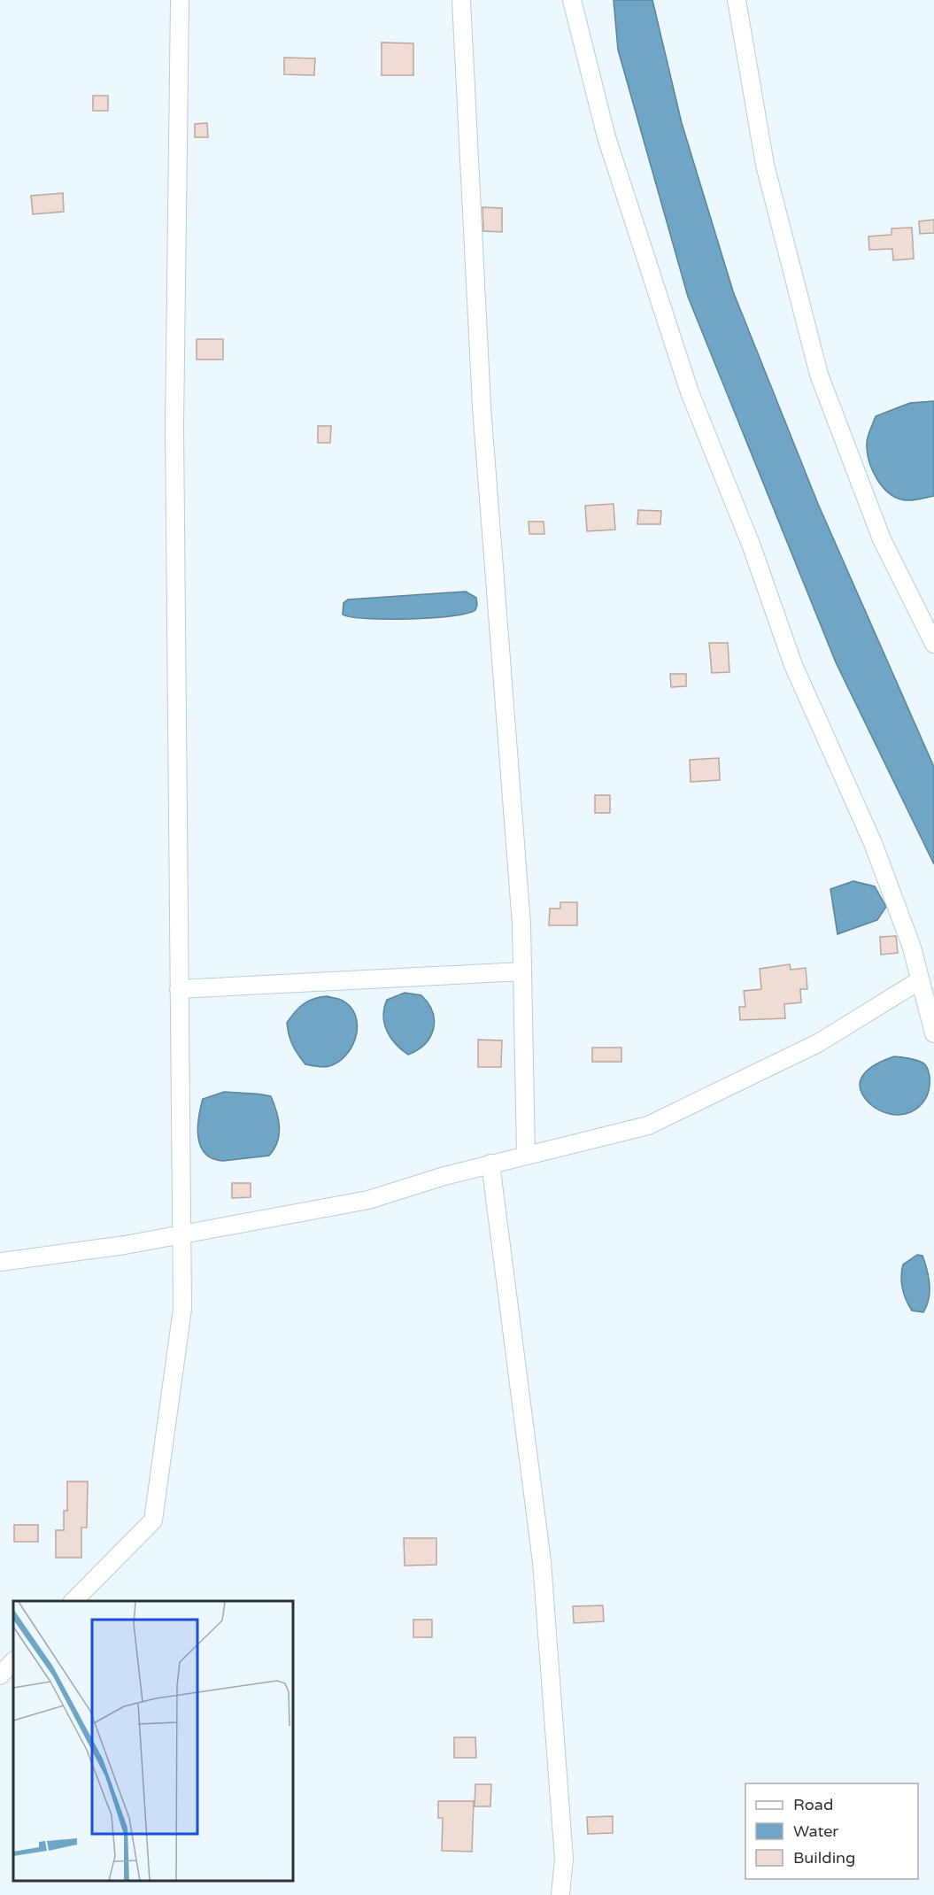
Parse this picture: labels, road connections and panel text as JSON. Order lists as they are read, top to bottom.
{
  "legend": ["Road", "Water", "Building"]
}
